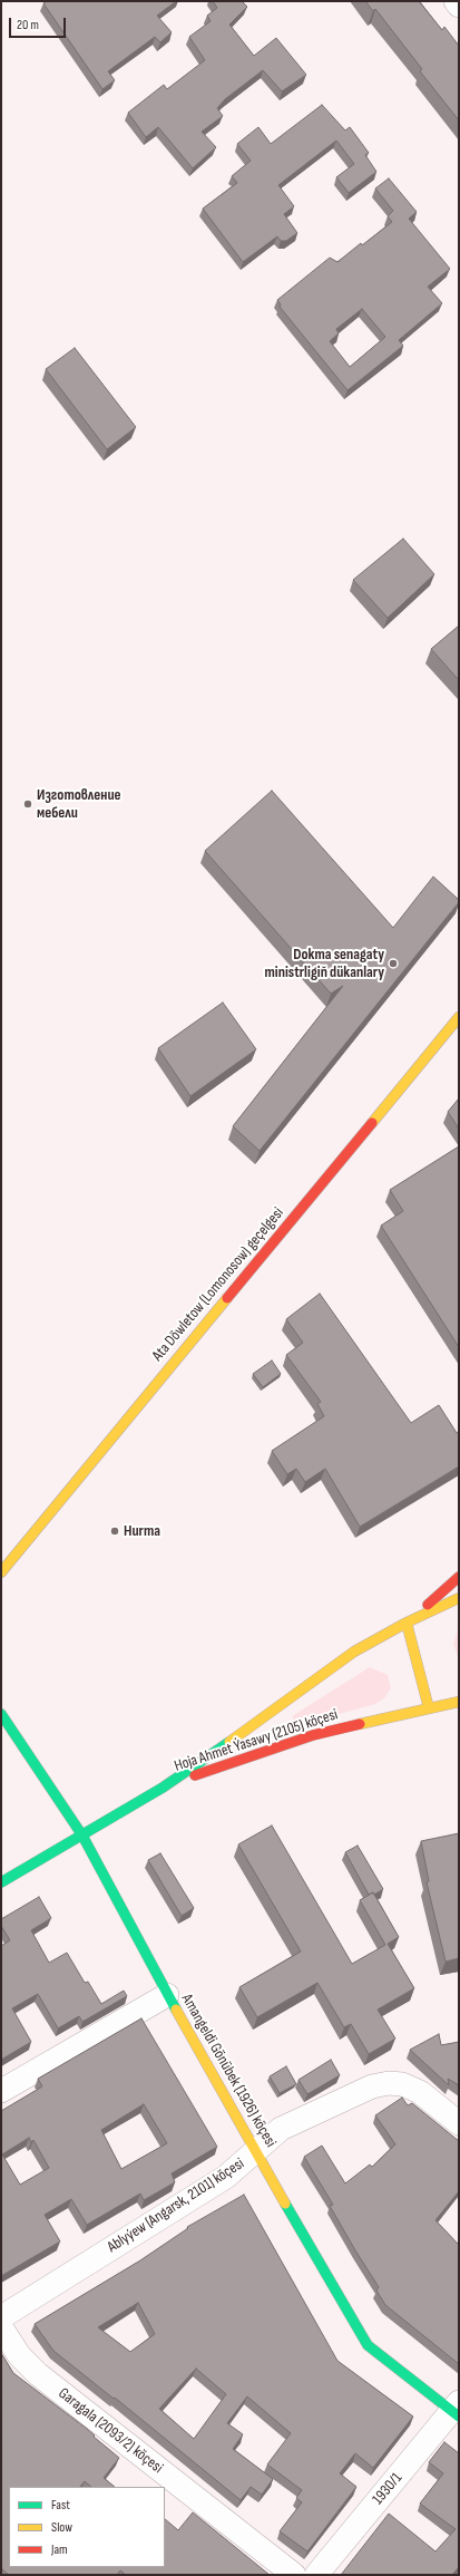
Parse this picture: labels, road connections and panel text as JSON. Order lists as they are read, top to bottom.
{
  "streets": {
    "street": [
      "Ata Döwletow (Lomonosow) geçelgesi",
      "Hoja Ahmet Ýasawy (2105) köçesi",
      "Amangeldi Gönübek (1926) köçesi",
      "Ablyýew (Angarsk, 2101) köçesi",
      "Garagala (2093/2) köçesi",
      "1930/1"
    ]
  },
  "crossings": [
    ["Hoja Ahmet Ýasawy (2105) köçesi", "Amangeldi Gönübek (1926) köçesi"],
    ["Amangeldi Gönübek (1926) köçesi", "Ablyýew (Angarsk, 2101) köçesi"],
    ["Amangeldi Gönübek (1926) köçesi", "1930/1"]
  ],
  "places": ["Изготовление мебели", "Dokma senagaty ministrligiň dükanlary", "Hurma"],
  "legend": ["Fast", "Slow", "Jam"],
  "scale_bar": "20 m"
}
